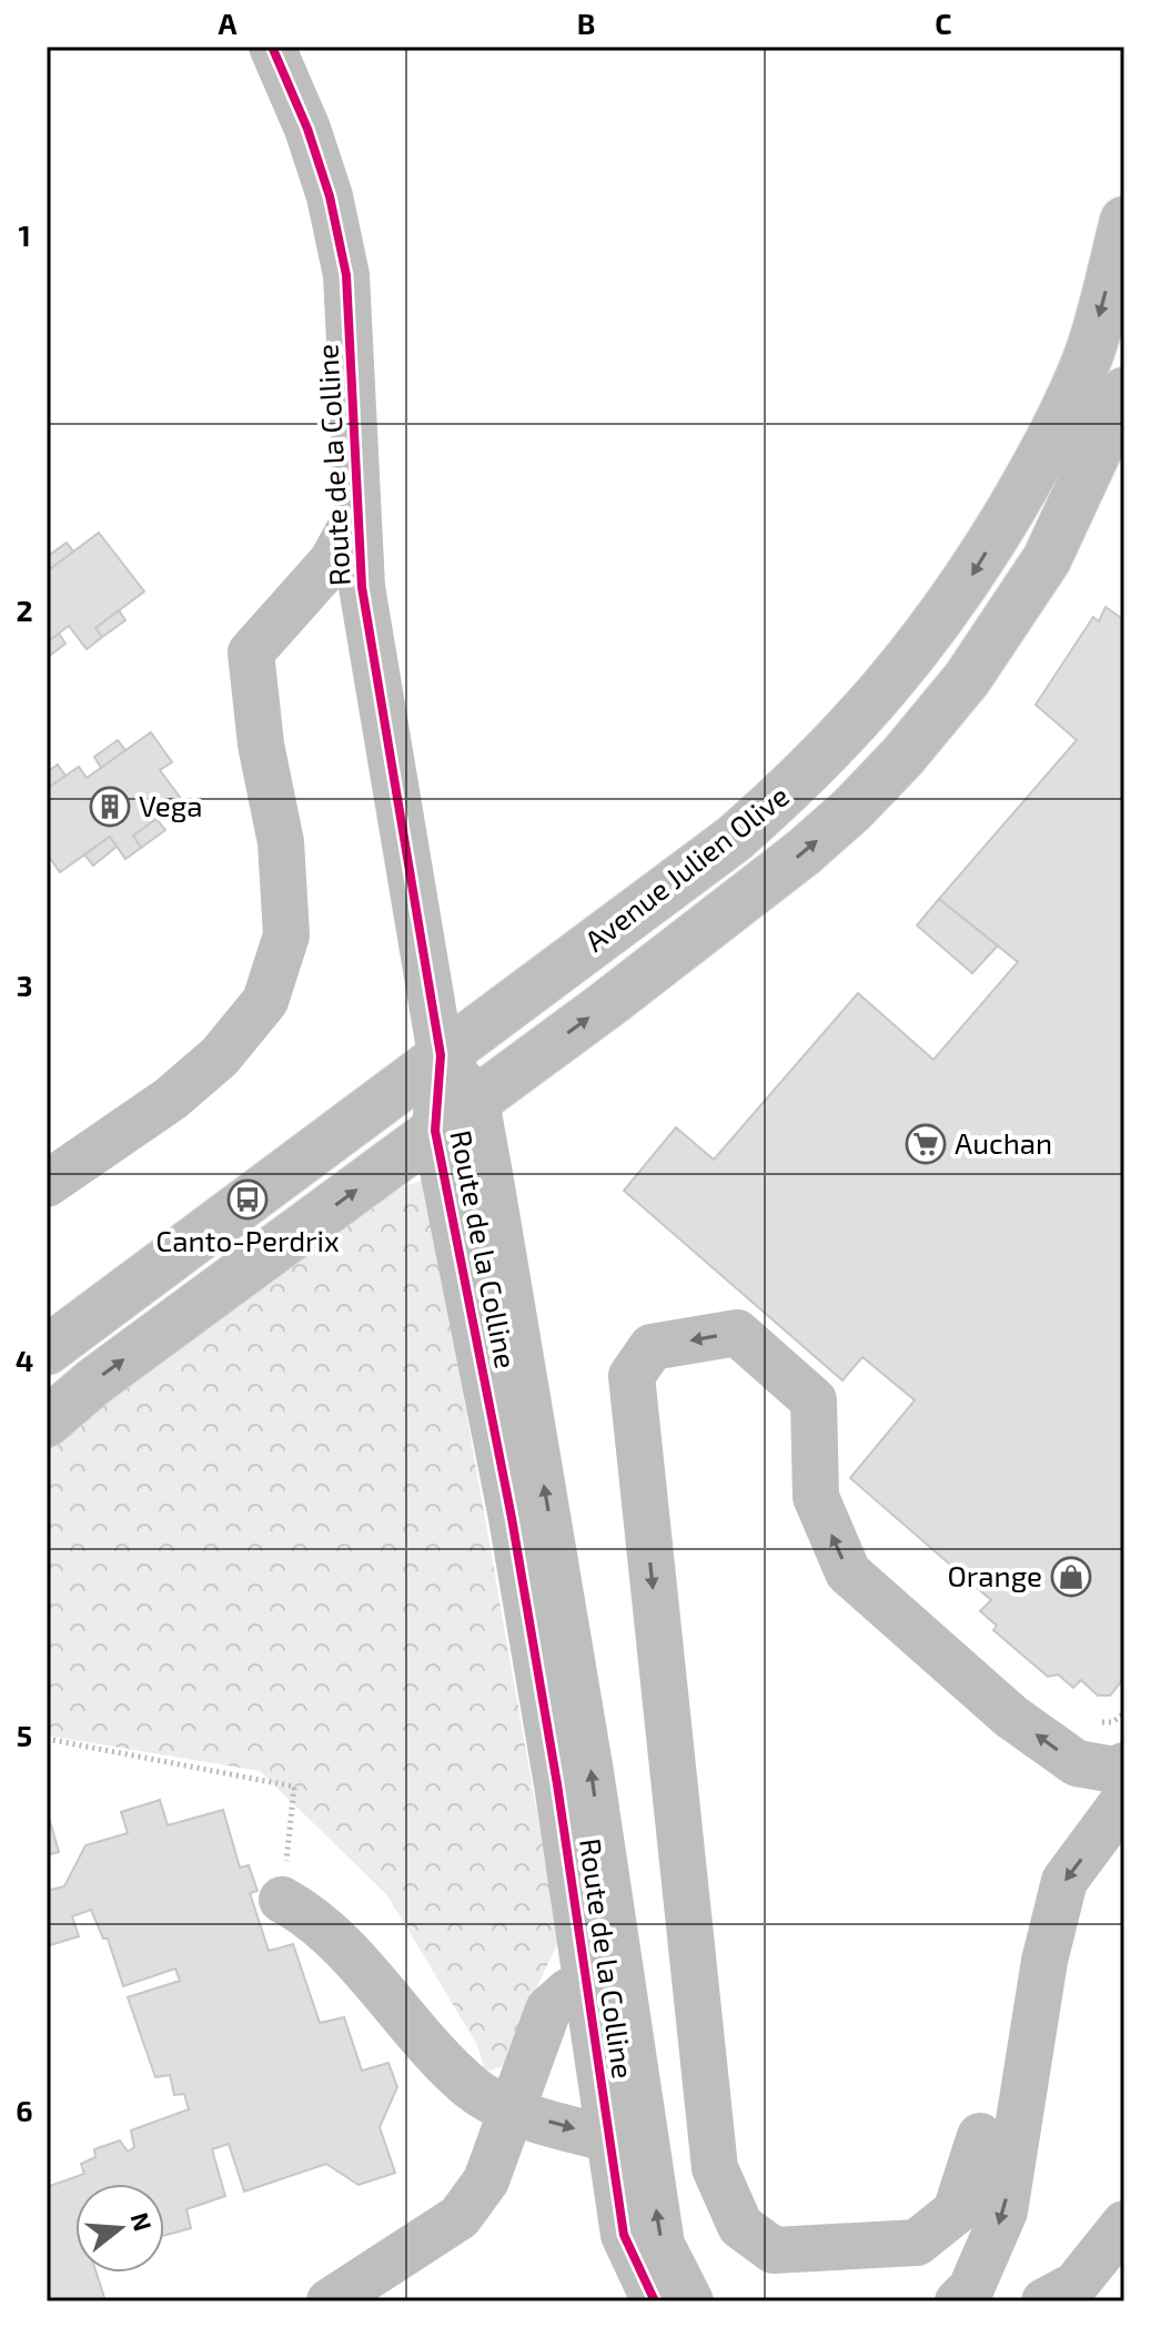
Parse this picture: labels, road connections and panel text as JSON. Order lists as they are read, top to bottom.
{
  "streets": {
    "main road": ["Avenue Julien Olive"],
    "street": ["Route de la Colline"]
  },
  "crossings": [
    ["Route de la Colline", "Avenue Julien Olive"]
  ],
  "places": {
    "building": ["Vega"],
    "supermarket": ["Auchan"],
    "bus stop": ["Canto-Perdrix"],
    "shop": ["Orange"]
  },
  "north": "right",
  "grid": {
    "columns": ["A", "B", "C"],
    "rows": [
      "1",
      "2",
      "3",
      "4",
      "5",
      "6"
    ]
  }
}
